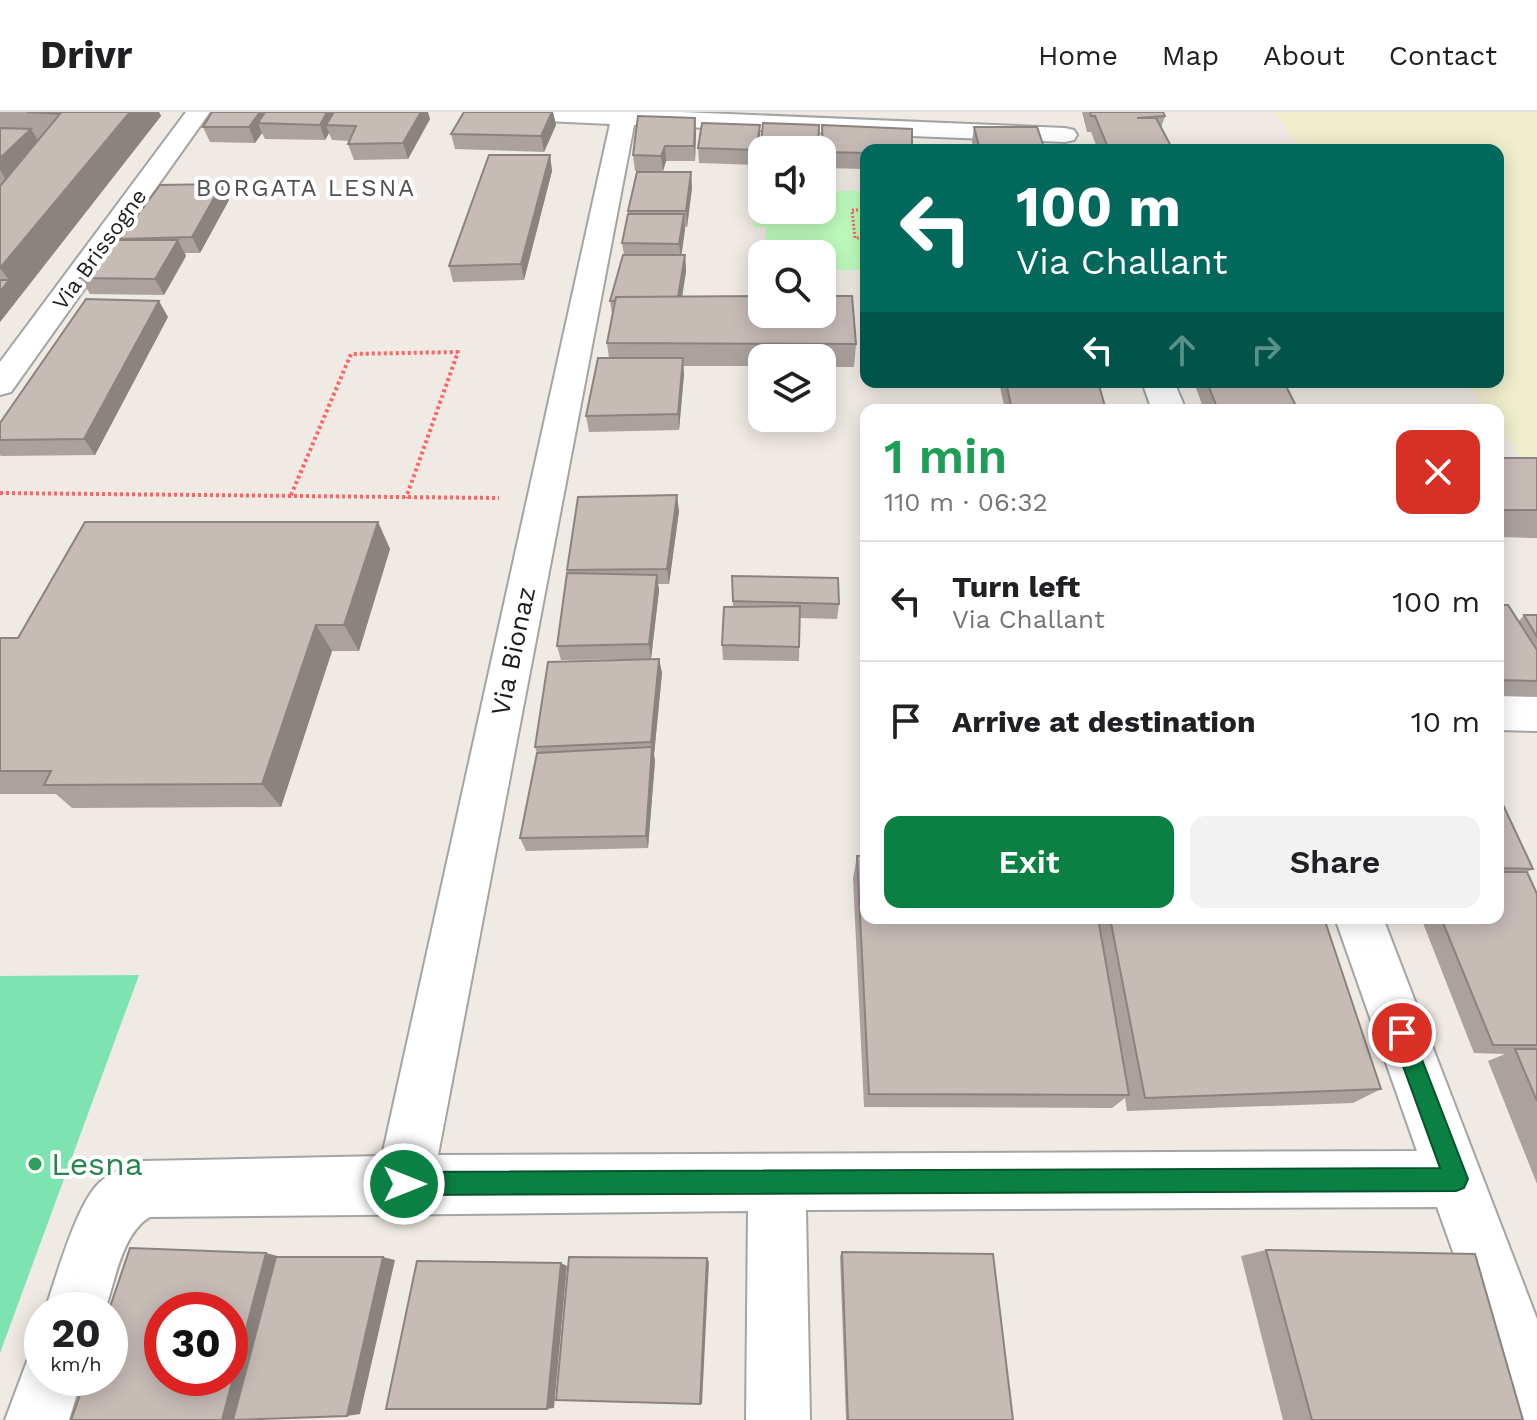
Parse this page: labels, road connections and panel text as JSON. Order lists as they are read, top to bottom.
{
  "streets": {
    "street": ["Via Brissogne", "Via Bionaz"]
  },
  "districts": ["BORGATA LESNA"],
  "places": ["Lesna"],
  "page": {
    "header": "Drivr",
    "nav": [
      "Home",
      "Map",
      "About",
      "Contact"
    ],
    "turn": ["100 m", "Via Challant"],
    "heading": ["1 min", "110 m · 06:32"],
    "list": [
      {
        "name": "Turn left",
        "note": "Via Challant",
        "value": "100 m"
      },
      {
        "name": "Arrive at destination",
        "value": "10 m"
      }
    ],
    "buttons": ["Exit", "Share"],
    "speed": "20 km/h",
    "limit": "30"
  }
}
